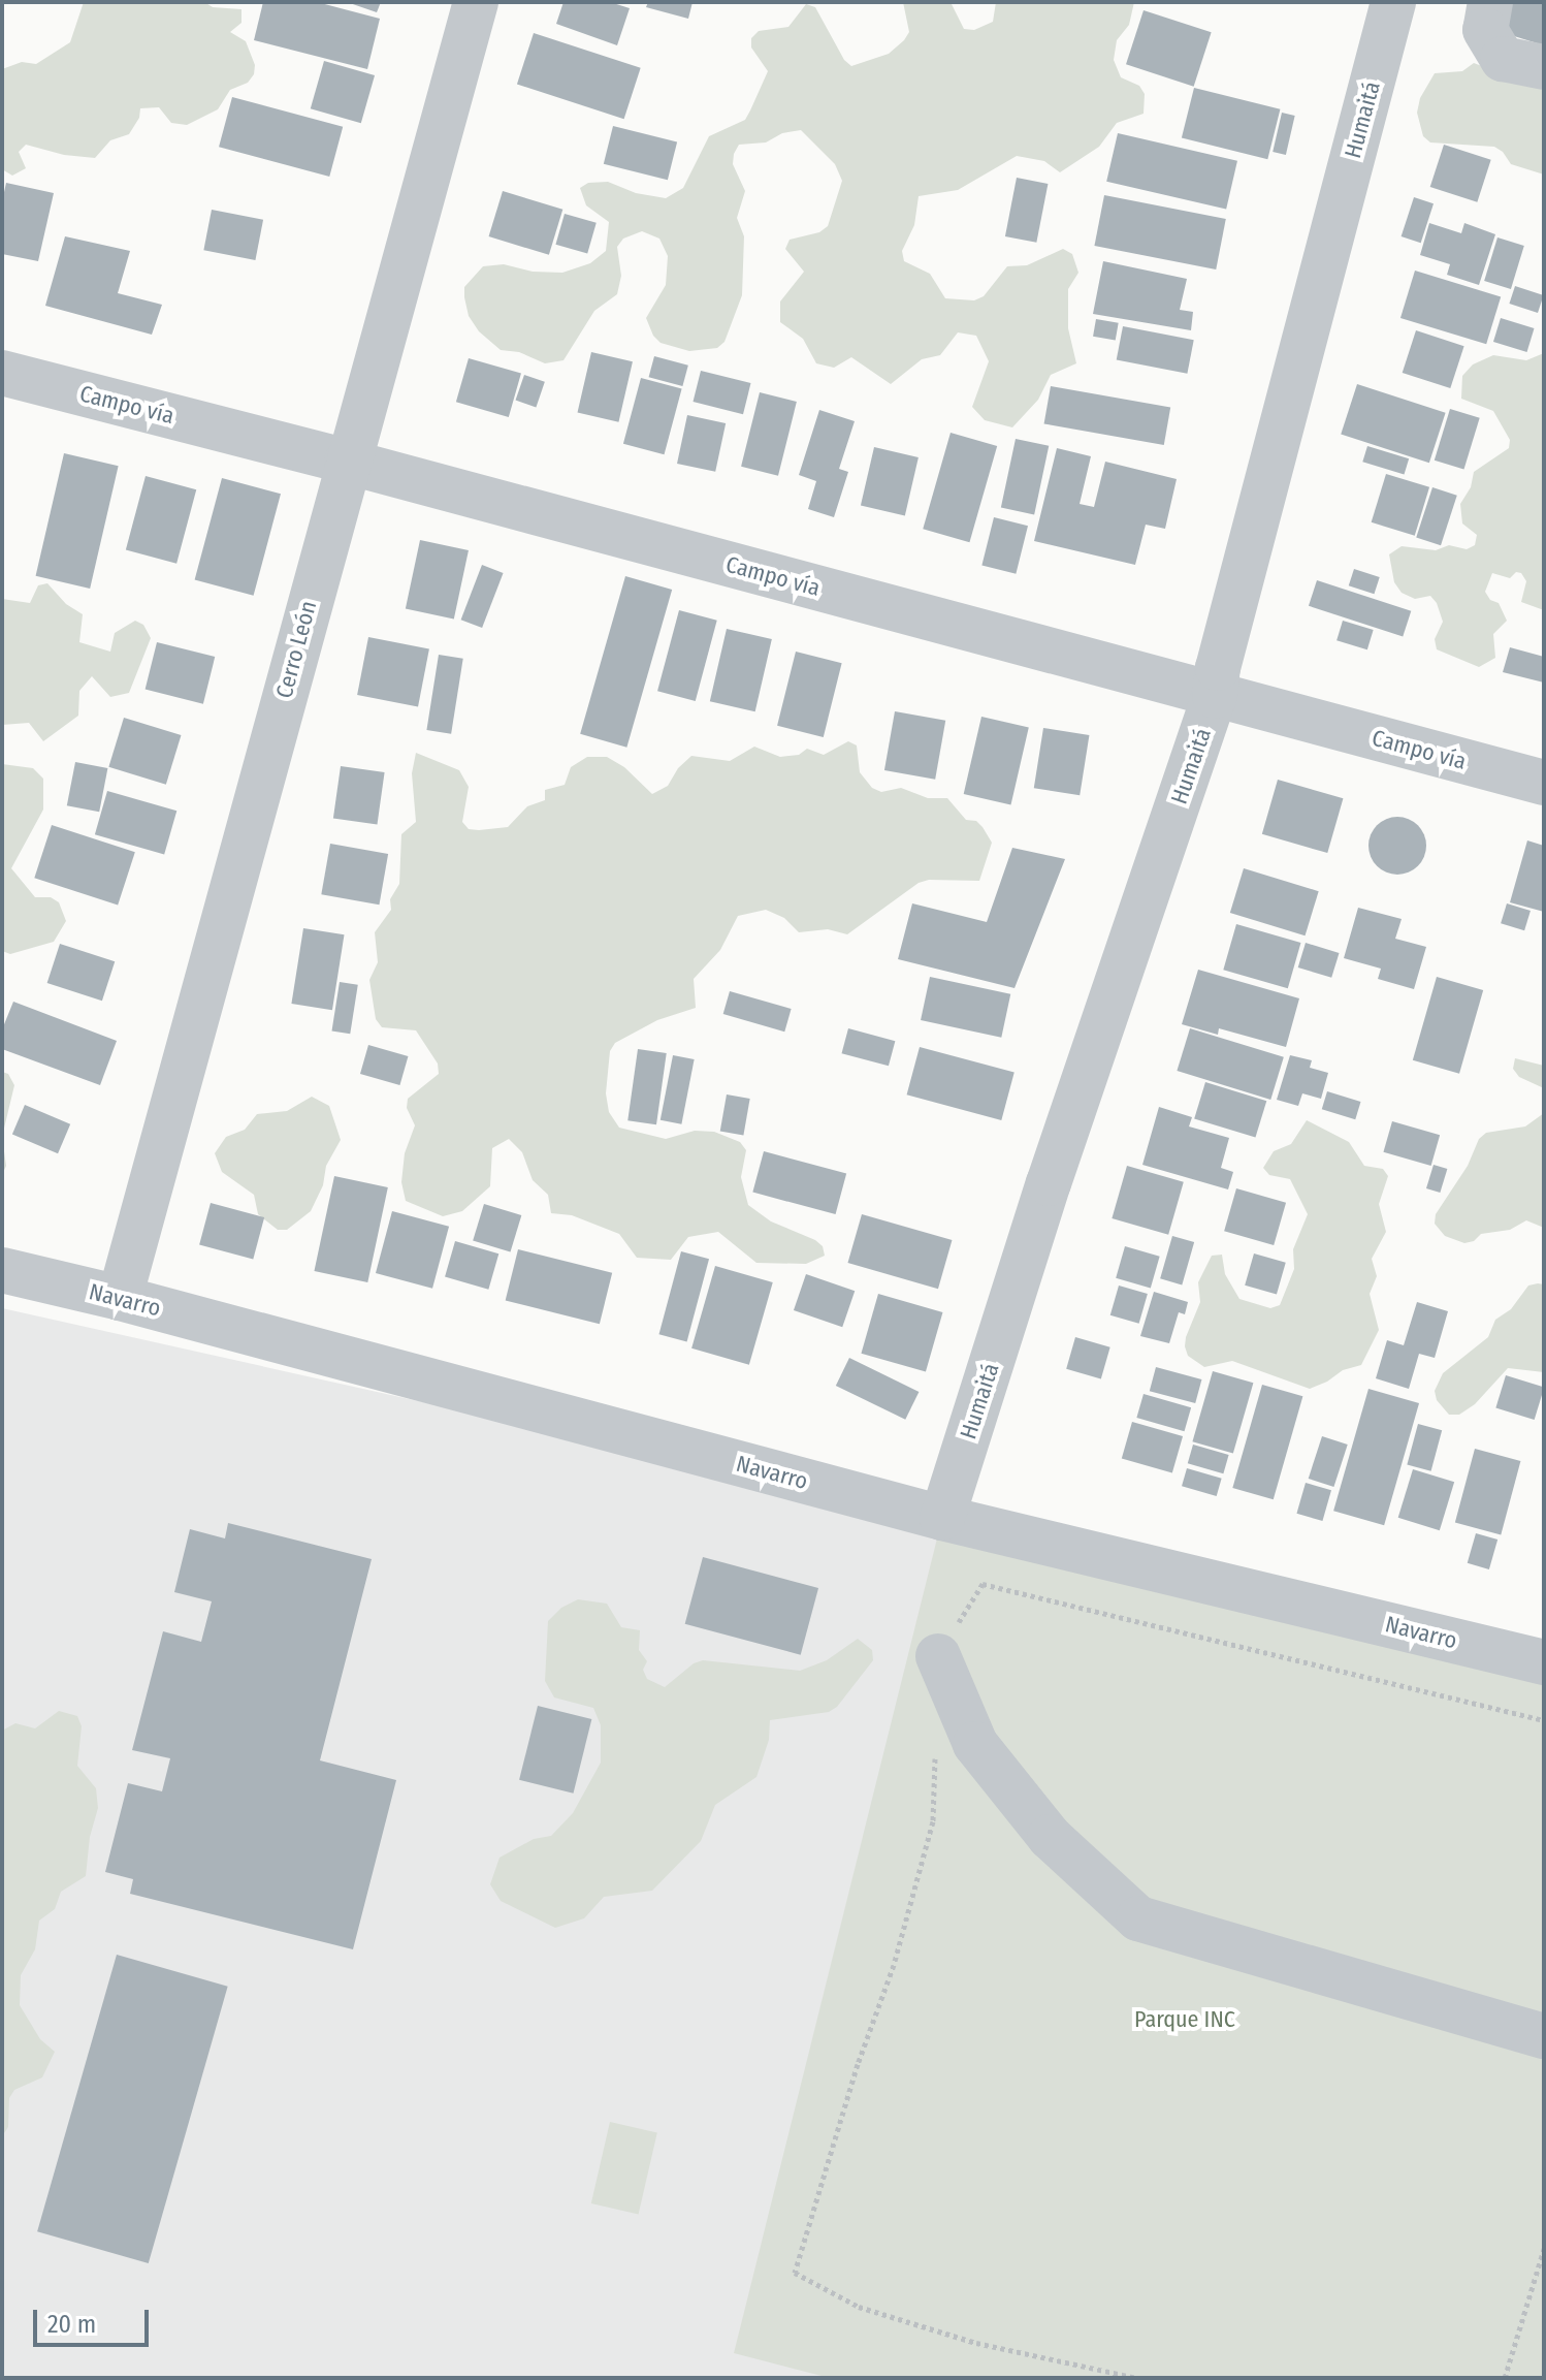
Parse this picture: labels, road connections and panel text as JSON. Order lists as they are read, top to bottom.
{
  "streets": {
    "street": [
      "Humaitá",
      "Campo vía",
      "Cerro León",
      "Navarro"
    ]
  },
  "crossings": [
    ["Humaitá", "Campo vía"],
    ["Humaitá", "Navarro"],
    ["Campo vía", "Cerro León"],
    ["Cerro León", "Navarro"]
  ],
  "parks": ["Parque INC"],
  "scale_bar": "20 m"
}
